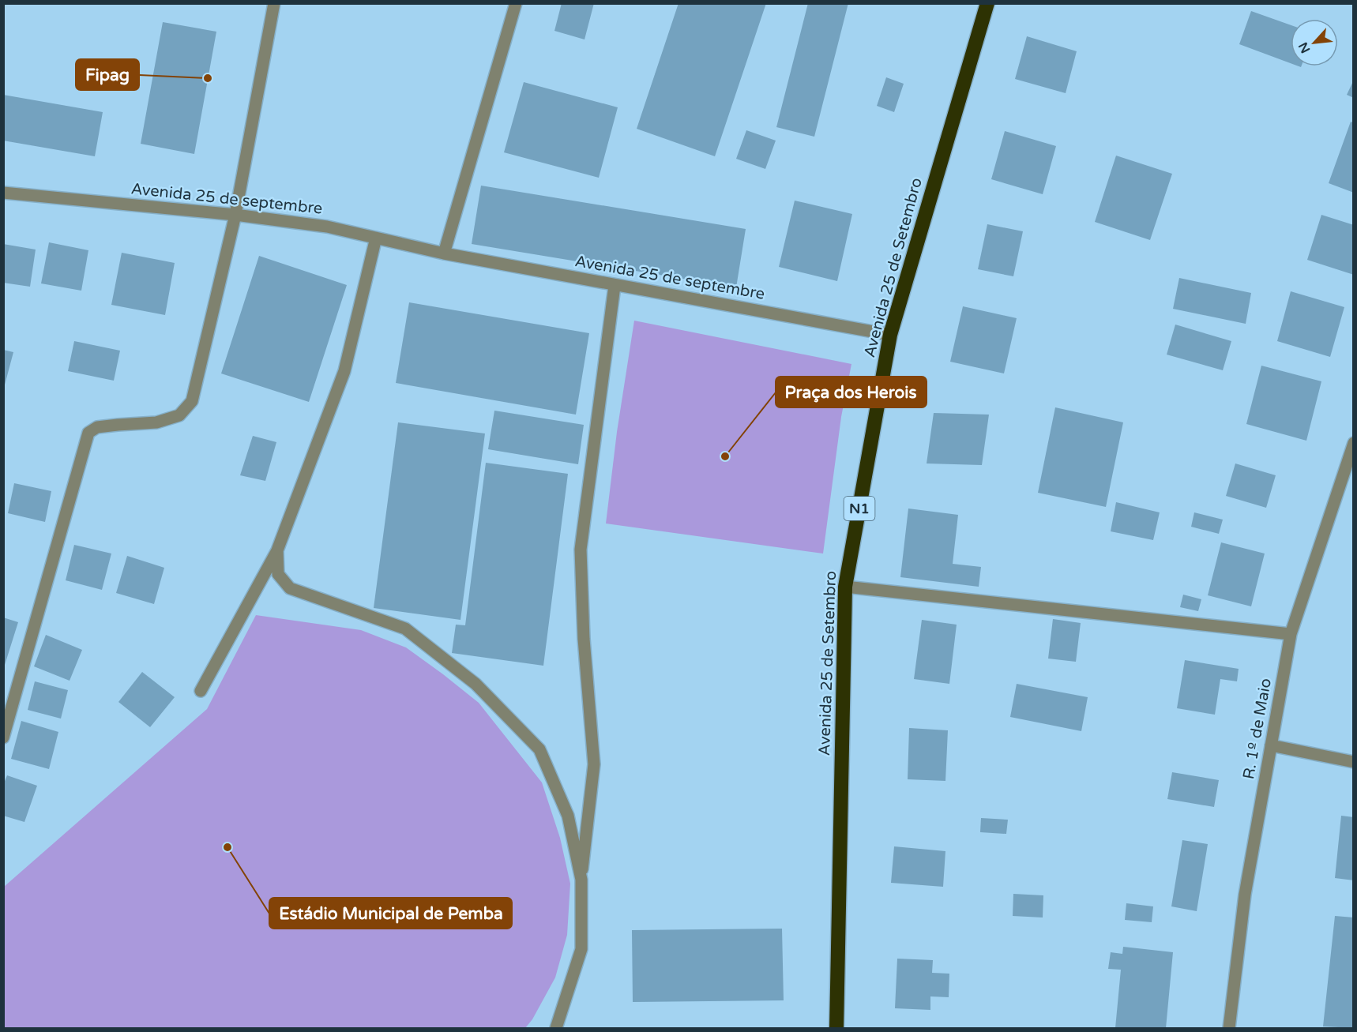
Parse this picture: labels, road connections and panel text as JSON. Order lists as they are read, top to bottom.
{
  "streets": {
    "highway": ["Avenida 25 de Setembro", "N1"],
    "street": ["Avenida 25 de septembre", "R. 1º de Maio"]
  },
  "crossings": [
    ["Avenida 25 de septembre", "Avenida 25 de Setembro"]
  ],
  "places": ["Fipag", "Praça dos Herois", "Estádio Municipal de Pemba"],
  "north": "bottom left"
}
